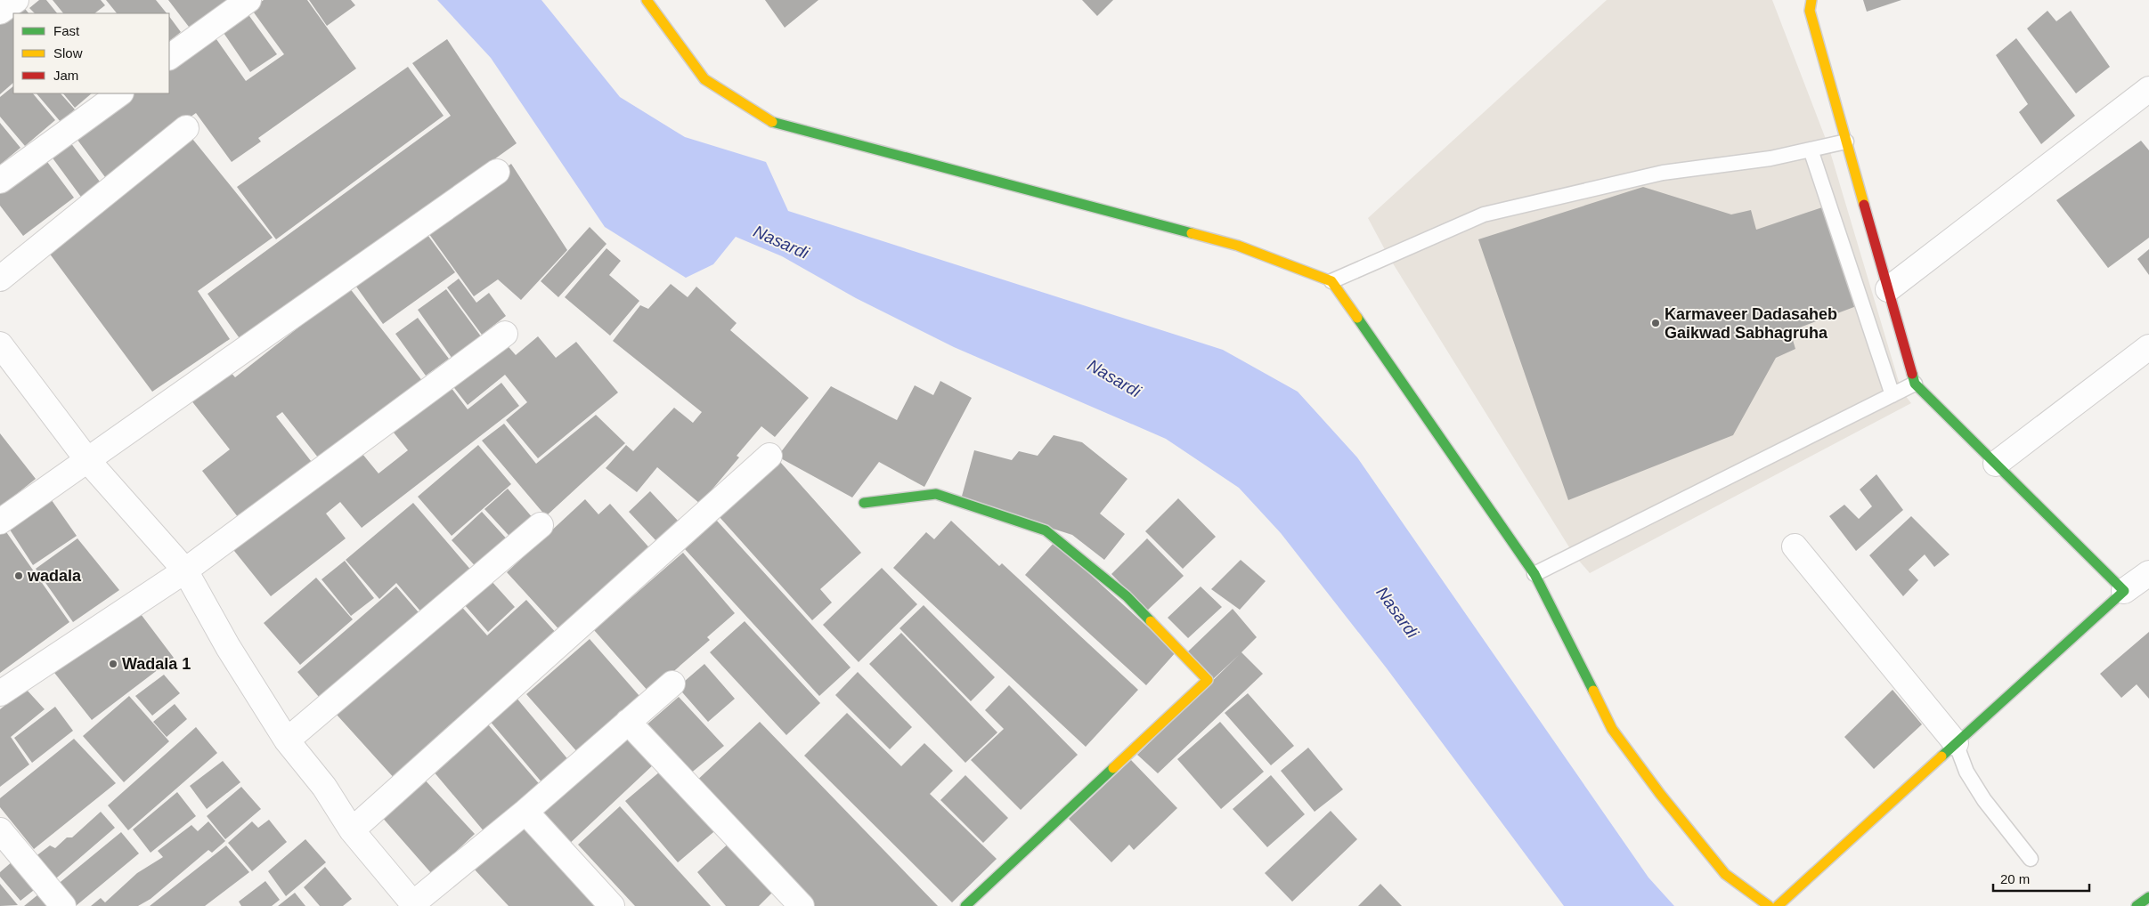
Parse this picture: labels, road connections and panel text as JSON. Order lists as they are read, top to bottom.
{
  "water": ["Nasardi"],
  "places": ["Karmaveer Dadasaheb Gaikwad Sabhagruha", "wadala", "Wadala 1"],
  "legend": ["Fast", "Slow", "Jam"],
  "scale_bar": "20 m"
}
